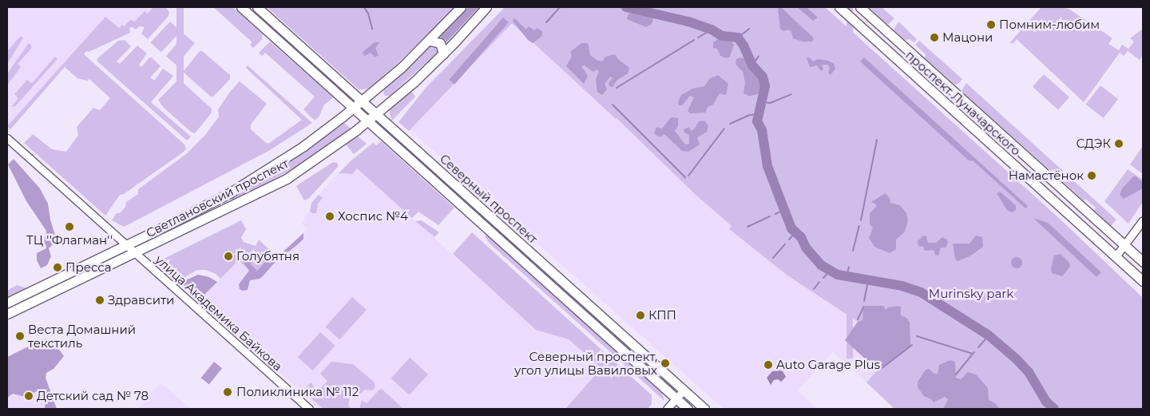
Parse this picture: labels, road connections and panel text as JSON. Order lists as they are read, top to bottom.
{
  "streets": {
    "main road": ["проспект Луначарского", "Светлановский проспект", "Северный проспект"],
    "street": ["улица Академика Байкова"]
  },
  "crossings": [
    ["Светлановский проспект", "Северный проспект"],
    ["Светлановский проспект", "улица Академика Байкова"]
  ],
  "parks": ["Murinsky park"],
  "places": [
    "Помним-любим",
    "Мацони",
    "СДЭК",
    "Намастёнок",
    "Хоспис №4",
    "ТЦ ''Флагман''",
    "Голубятня",
    "Пресса",
    "Здравсити",
    "КПП",
    "Веста Домашний текстиль",
    "Северный проспект, угол улицы Вавиловых",
    "Auto Garage Plus",
    "Поликлиника № 112",
    "Детский сад № 78"
  ]
}
